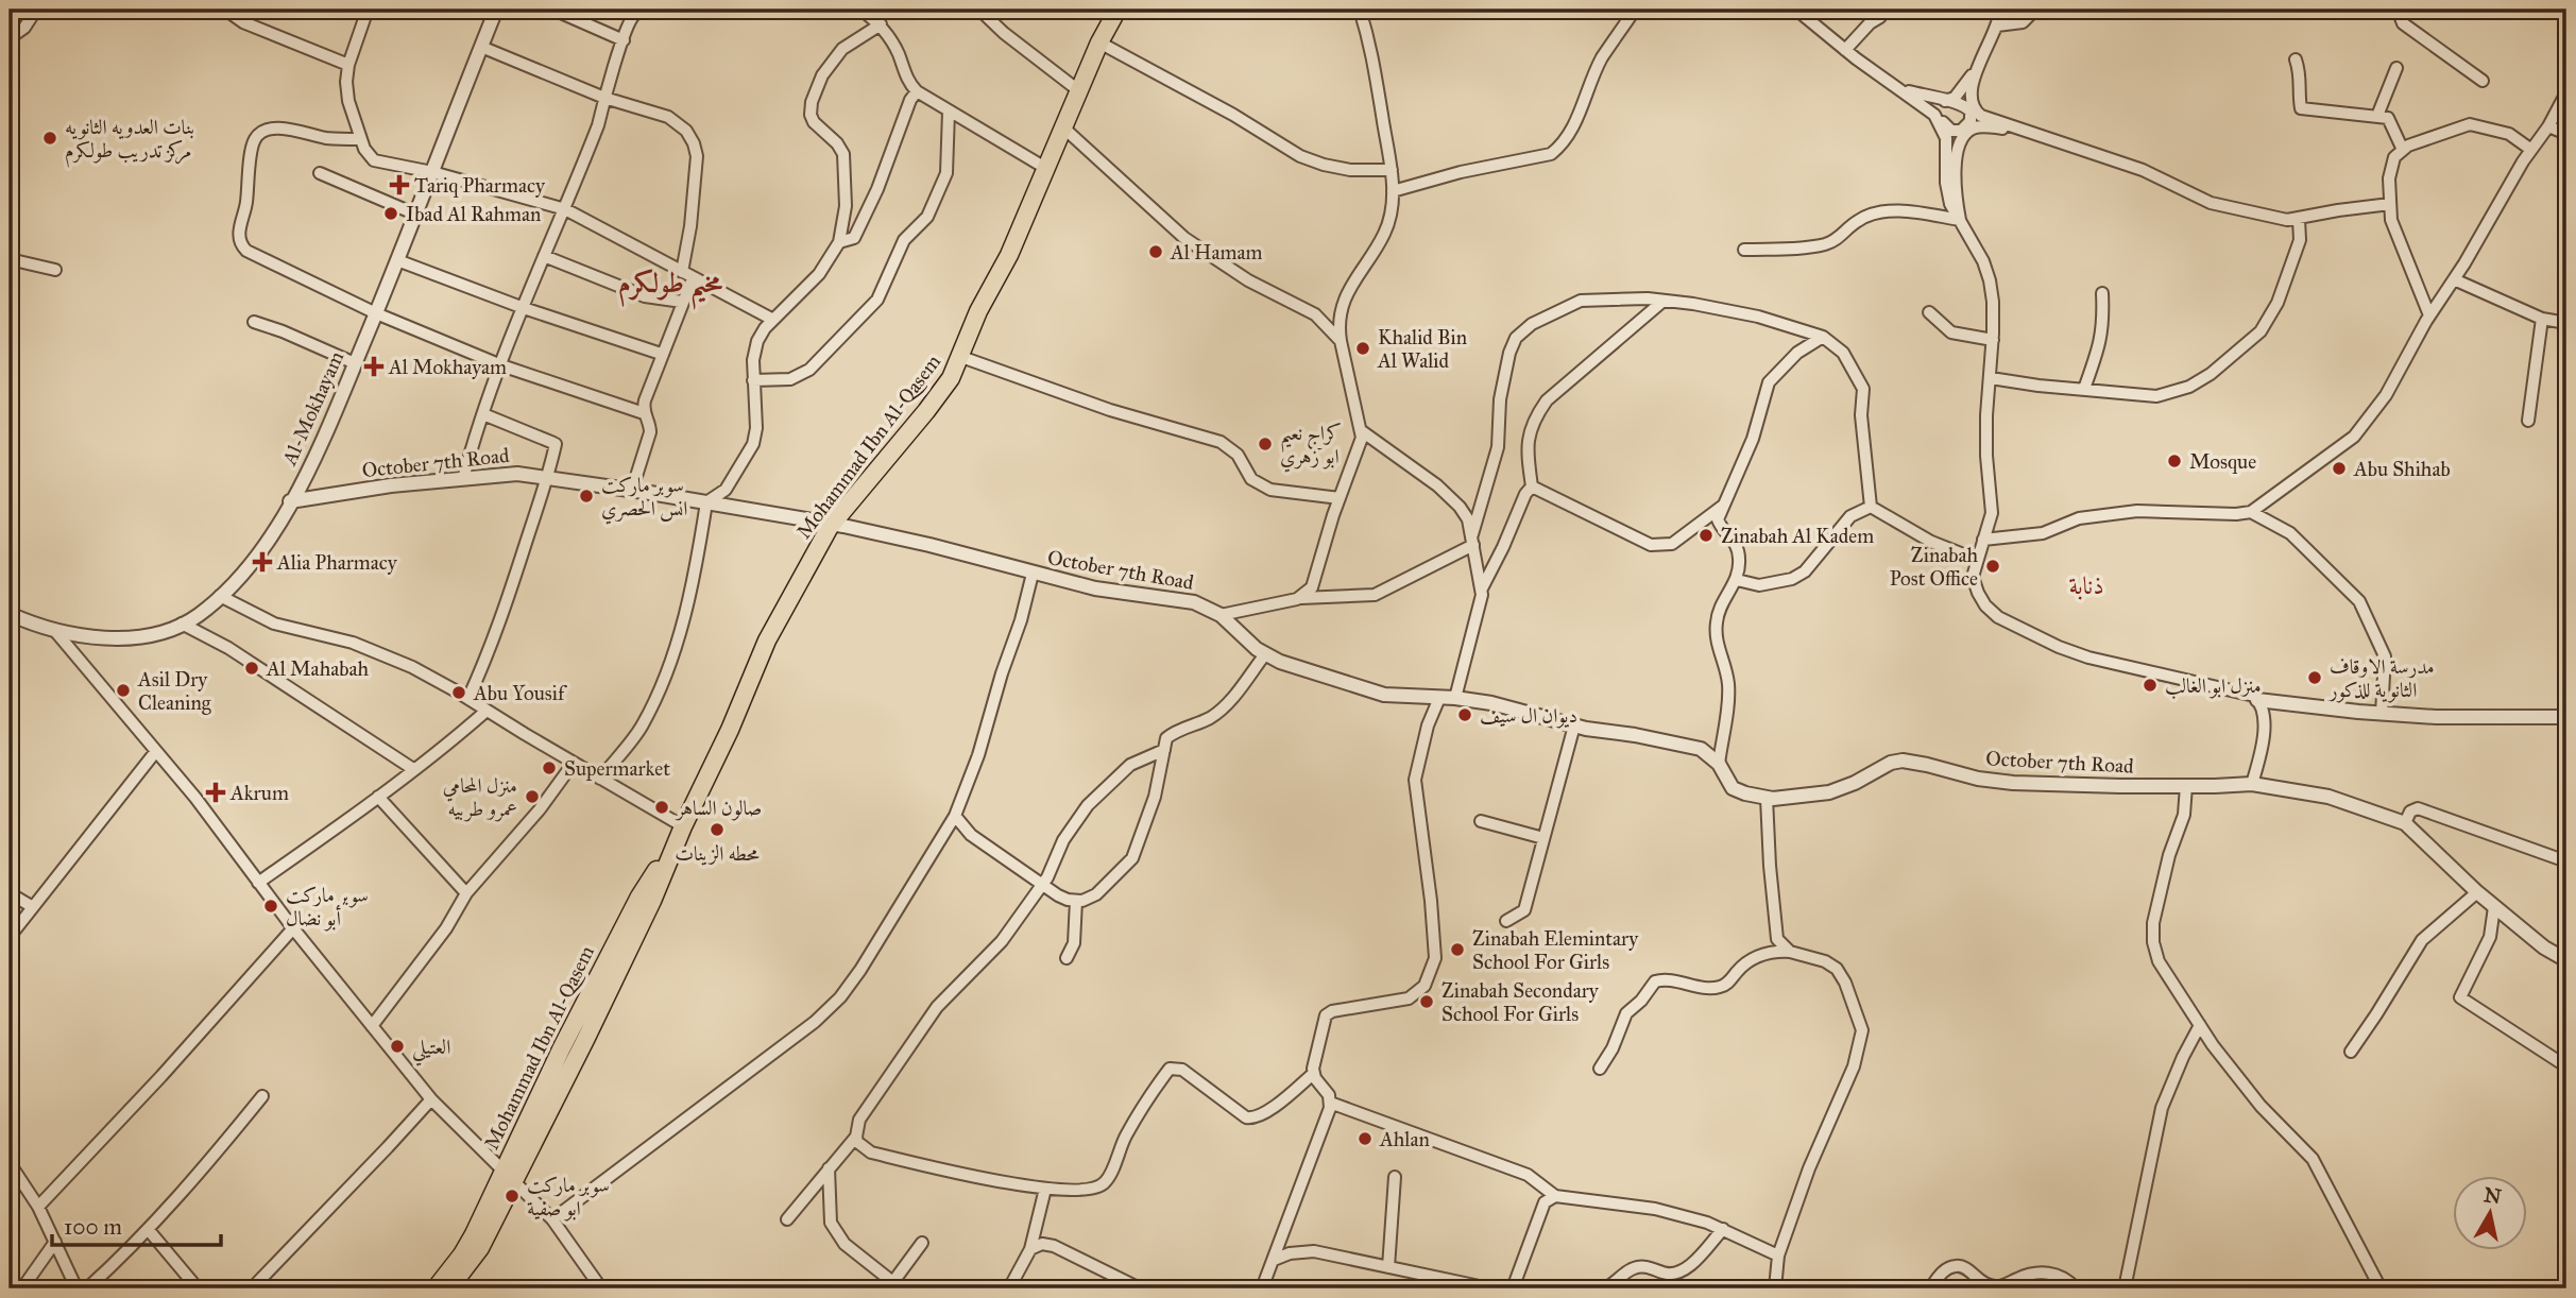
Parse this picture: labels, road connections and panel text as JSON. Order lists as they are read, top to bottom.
{
  "streets": {
    "main road": ["Mohammad Ibn Al-Qasem"],
    "street": ["Al-Mokhayam", "October 7th Road"]
  },
  "crossings": [
    ["Al-Mokhayam", "October 7th Road"],
    ["Mohammad Ibn Al-Qasem", "October 7th Road"]
  ],
  "districts": ["مخيم طولكرم", "ذنابة"],
  "places": {
    "other": [
      "بنات العدويه الثانويه مركز تدريب طولكرم",
      "Ibad Al Rahman",
      "Al Hamam",
      "Khalid Bin Al Walid",
      "كراج نعيم ابو زهري",
      "Mosque",
      "Abu Shihab",
      "سوبر ماركت انس الحصري",
      "Zinabah Al Kadem",
      "Zinabah Post Office",
      "Al Mahabah",
      "مدرسة الاوقاف الثانوية للذكور",
      "منزل ابو الغالب",
      "Asil Dry Cleaning",
      "Abu Yousif",
      "ديوان ال سيف",
      "Supermarket",
      "منزل المحامي عمرو طربيه",
      "صالون الساهر",
      "محطه الزينات",
      "سوبر ماركت أبو نضال",
      "Zinabah Elemintary School For Girls",
      "Zinabah Secondary School For Girls",
      "العتيلي",
      "Ahlan",
      "سوبر ماركت ابو صفية"
    ],
    "health": [
      "Tariq Pharmacy",
      "Al Mokhayam",
      "Alia Pharmacy",
      "Akrum"
    ]
  },
  "scale_bar": "100 m",
  "north": "top"
}
